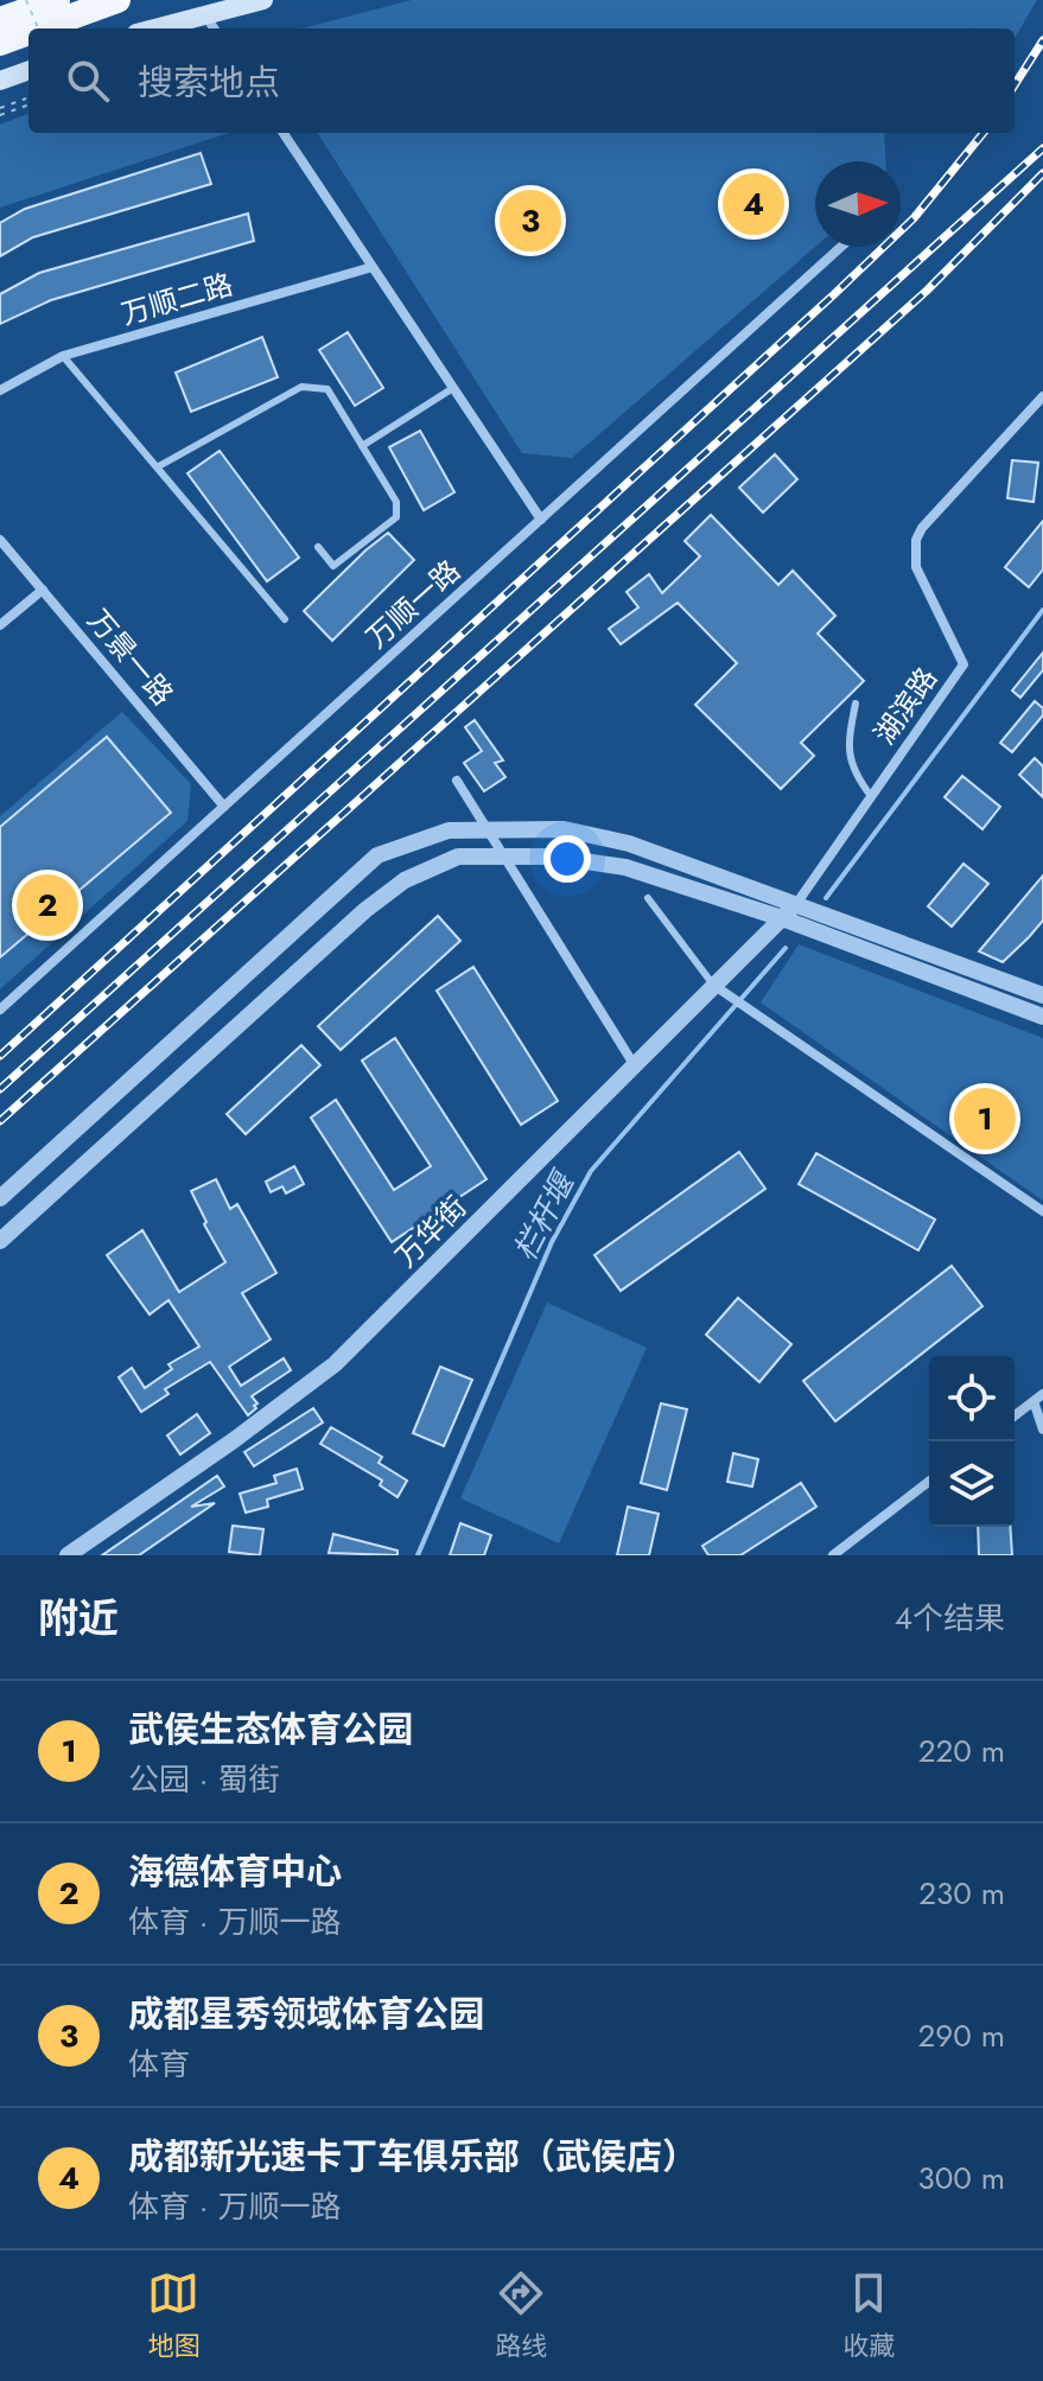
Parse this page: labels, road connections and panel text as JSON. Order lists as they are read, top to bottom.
{
  "streets": {
    "street": [
      "万顺二路",
      "万顺一路",
      "万景一路",
      "湖滨路",
      "万华街"
    ]
  },
  "crossings": [
    ["万顺一路", "万景一路"],
    ["湖滨路", "万华街"]
  ],
  "water": ["栏杆堰"],
  "north": "right",
  "page": {
    "search": "搜索地点",
    "pins": [
      "4",
      "3",
      "2",
      "1"
    ],
    "heading": ["附近", "4个结果"],
    "list": [
      {
        "mark": "1",
        "name": "武侯生态体育公园",
        "note": "公园 · 蜀街",
        "value": "220 m"
      },
      {
        "mark": "2",
        "name": "海德体育中心",
        "note": "体育 · 万顺一路",
        "value": "230 m"
      },
      {
        "mark": "3",
        "name": "成都星秀领域体育公园",
        "note": "体育",
        "value": "290 m"
      },
      {
        "mark": "4",
        "name": "成都新光速卡丁车俱乐部（武侯店）",
        "note": "体育 · 万顺一路",
        "value": "300 m"
      }
    ],
    "nav": ["地图", "路线", "收藏"]
  }
}
